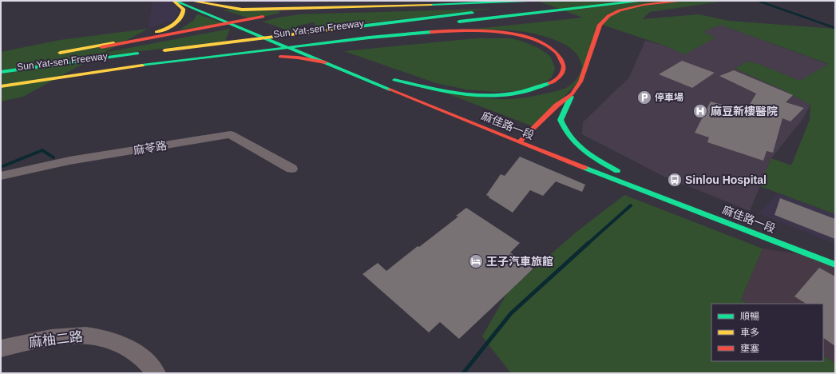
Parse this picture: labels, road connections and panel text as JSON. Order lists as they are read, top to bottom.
{
  "streets": {
    "main road": ["Sun Yat-sen Freeway", "麻佳路一段"],
    "street": ["麻苓路", "麻柚二路"]
  },
  "places": {
    "parking": ["停車場"],
    "hospital": ["麻豆新樓醫院"],
    "bus stop": ["Sinlou Hospital"],
    "hotel": ["王子汽車旅館"]
  },
  "legend": ["順暢", "車多", "壅塞"]
}
